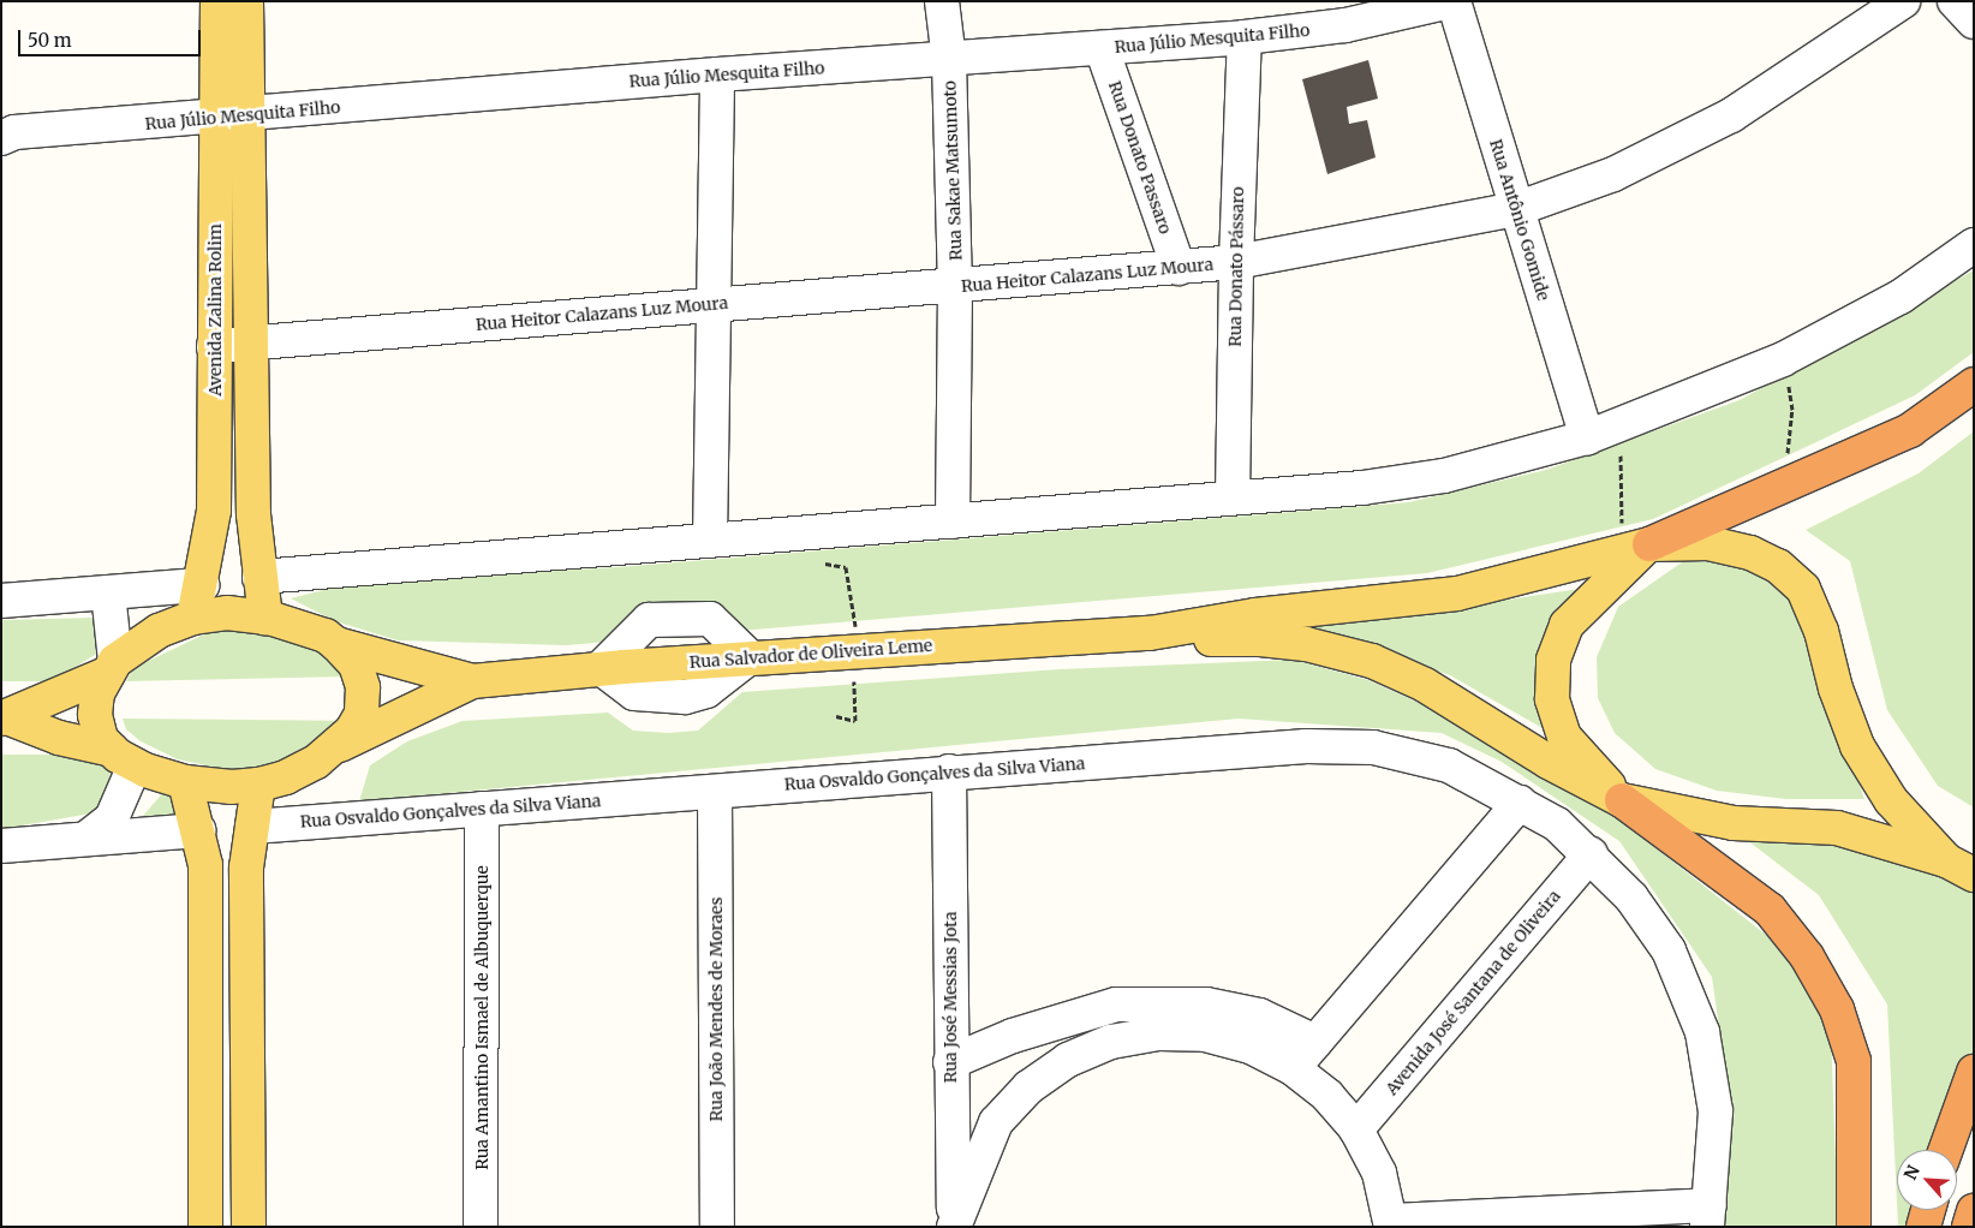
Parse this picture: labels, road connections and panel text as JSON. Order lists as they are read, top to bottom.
{
  "streets": {
    "main road": ["Avenida Zalina Rolim", "Rua Salvador de Oliveira Leme"],
    "street": [
      "Rua Júlio Mesquita Filho",
      "Rua Donato Passaro",
      "Rua Sakae Matsumoto",
      "Rua Antônio Gomide",
      "Rua Donato Pássaro",
      "Rua Heitor Calazans Luz Moura",
      "Rua Osvaldo Gonçalves da Silva Viana",
      "Avenida José Santana de Oliveira",
      "Rua José Messias Jota",
      "Rua João Mendes de Moraes",
      "Rua Amantino Ismael de Albuquerque"
    ]
  },
  "crossings": [
    ["Rua Júlio Mesquita Filho", "Rua Donato Passaro"],
    ["Rua Júlio Mesquita Filho", "Rua Sakae Matsumoto"],
    ["Rua Júlio Mesquita Filho", "Rua Antônio Gomide"],
    ["Rua Júlio Mesquita Filho", "Rua Donato Pássaro"],
    ["Rua Júlio Mesquita Filho", "Avenida Zalina Rolim"],
    ["Rua Donato Passaro", "Rua Heitor Calazans Luz Moura"],
    ["Rua Sakae Matsumoto", "Rua Heitor Calazans Luz Moura"],
    ["Rua Antônio Gomide", "Rua Heitor Calazans Luz Moura"],
    ["Rua Donato Pássaro", "Rua Heitor Calazans Luz Moura"],
    ["Rua Heitor Calazans Luz Moura", "Avenida Zalina Rolim"],
    ["Rua Osvaldo Gonçalves da Silva Viana", "Avenida José Santana de Oliveira"],
    ["Rua Osvaldo Gonçalves da Silva Viana", "Rua José Messias Jota"],
    ["Rua Osvaldo Gonçalves da Silva Viana", "Rua João Mendes de Moraes"],
    ["Rua Osvaldo Gonçalves da Silva Viana", "Rua Amantino Ismael de Albuquerque"]
  ],
  "scale_bar": "50 m",
  "north": "top left"
}
